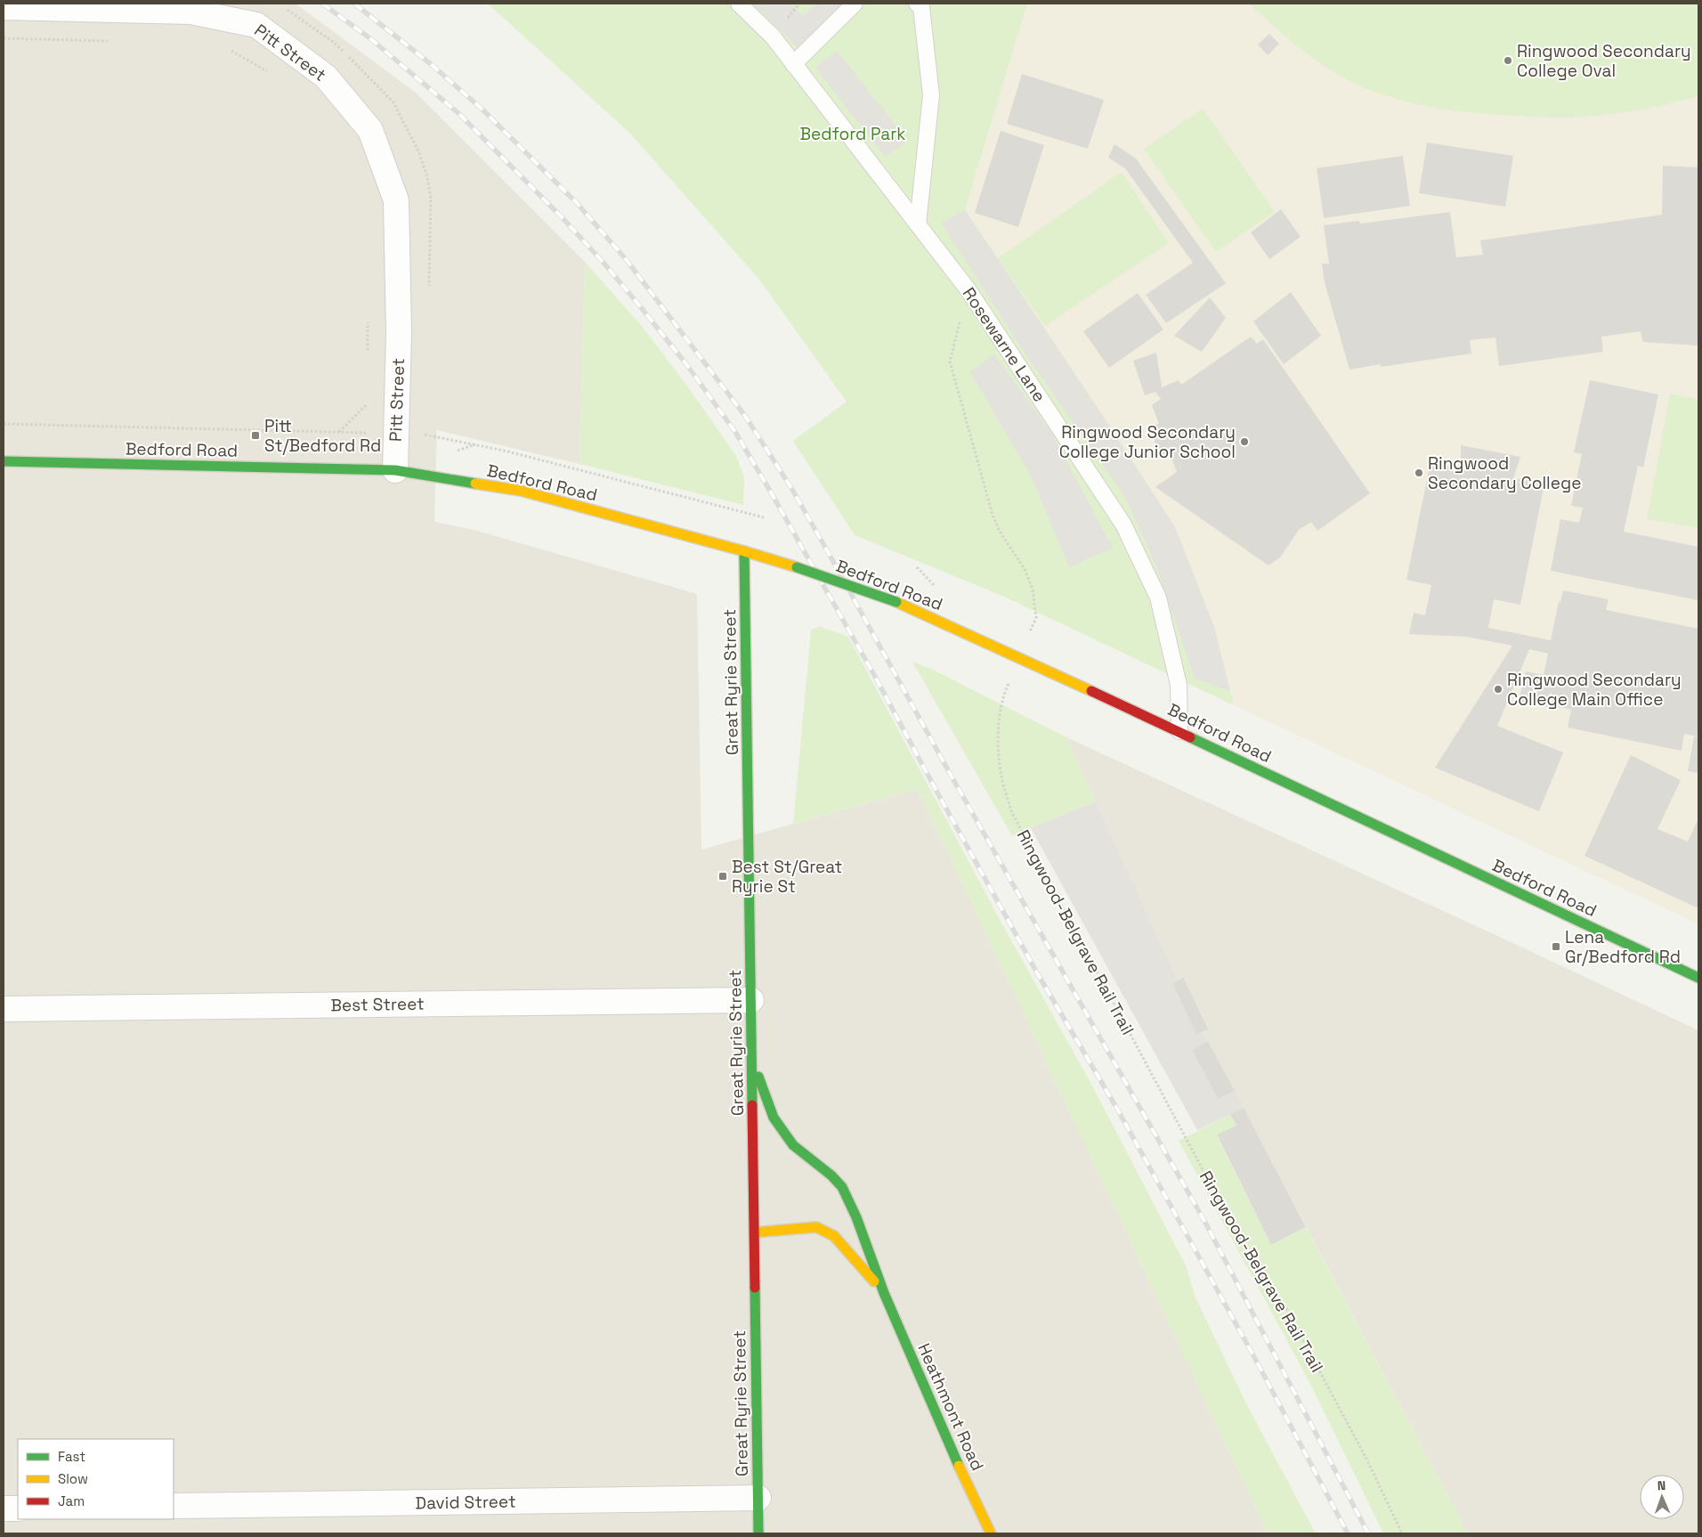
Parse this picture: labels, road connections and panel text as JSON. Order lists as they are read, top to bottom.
{
  "streets": {
    "main road": ["Bedford Road", "Great Ryrie Street", "Heathmont Road"],
    "street": ["Pitt Street", "Best Street", "David Street"],
    "lane": ["Rosewarne Lane"],
    "path": ["Ringwood-Belgrave Rail Trail"]
  },
  "crossings": [
    ["Pitt Street", "Bedford Road"],
    ["Rosewarne Lane", "Bedford Road"],
    ["Rosewarne Lane", "Ringwood-Belgrave Rail Trail"],
    ["Bedford Road", "Great Ryrie Street"],
    ["Bedford Road", "Ringwood-Belgrave Rail Trail"],
    ["Great Ryrie Street", "Best Street"],
    ["Great Ryrie Street", "Heathmont Road"],
    ["Great Ryrie Street", "David Street"]
  ],
  "parks": ["Bedford Park"],
  "places": {
    "other": [
      "Ringwood Secondary College Oval",
      "Ringwood Secondary College Junior School",
      "Ringwood Secondary College",
      "Ringwood Secondary College Main Office"
    ],
    "transit": ["Pitt St/Bedford Rd", "Best St/Great Ryrie St", "Lena Gr/Bedford Rd"]
  },
  "legend": ["Fast", "Slow", "Jam"],
  "north": "top"
}
